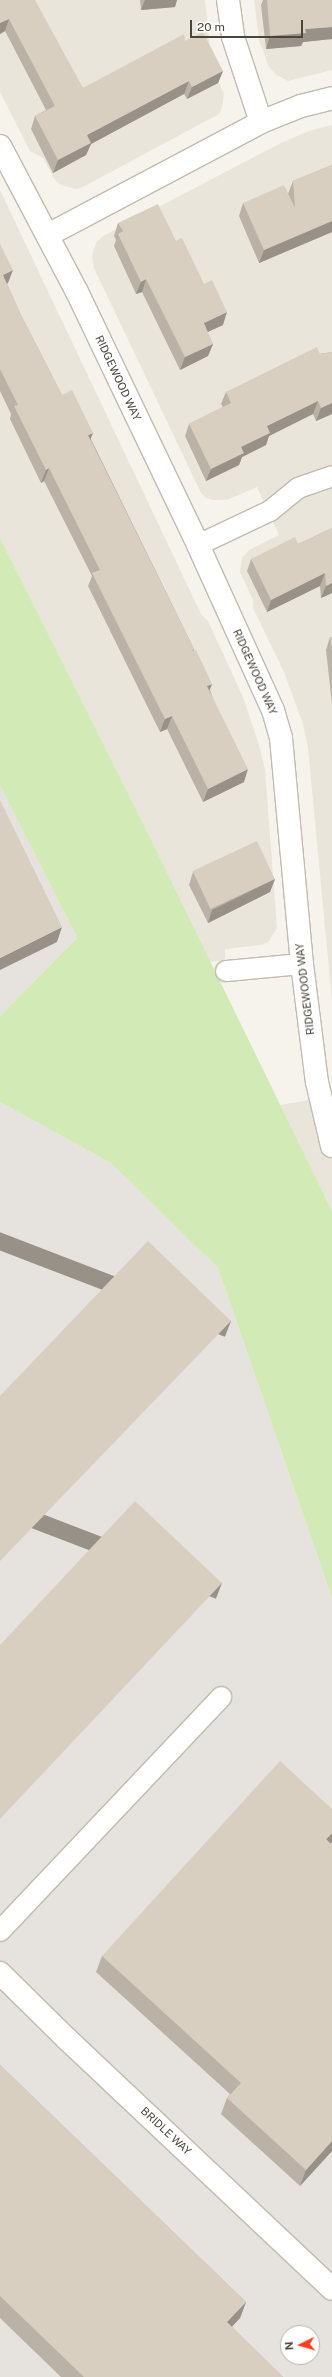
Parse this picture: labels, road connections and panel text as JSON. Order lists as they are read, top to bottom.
{
  "streets": {
    "street": ["RIDGEWOOD WAY", "BRIDLE WAY"]
  },
  "scale_bar": "20 m",
  "north": "left"
}
